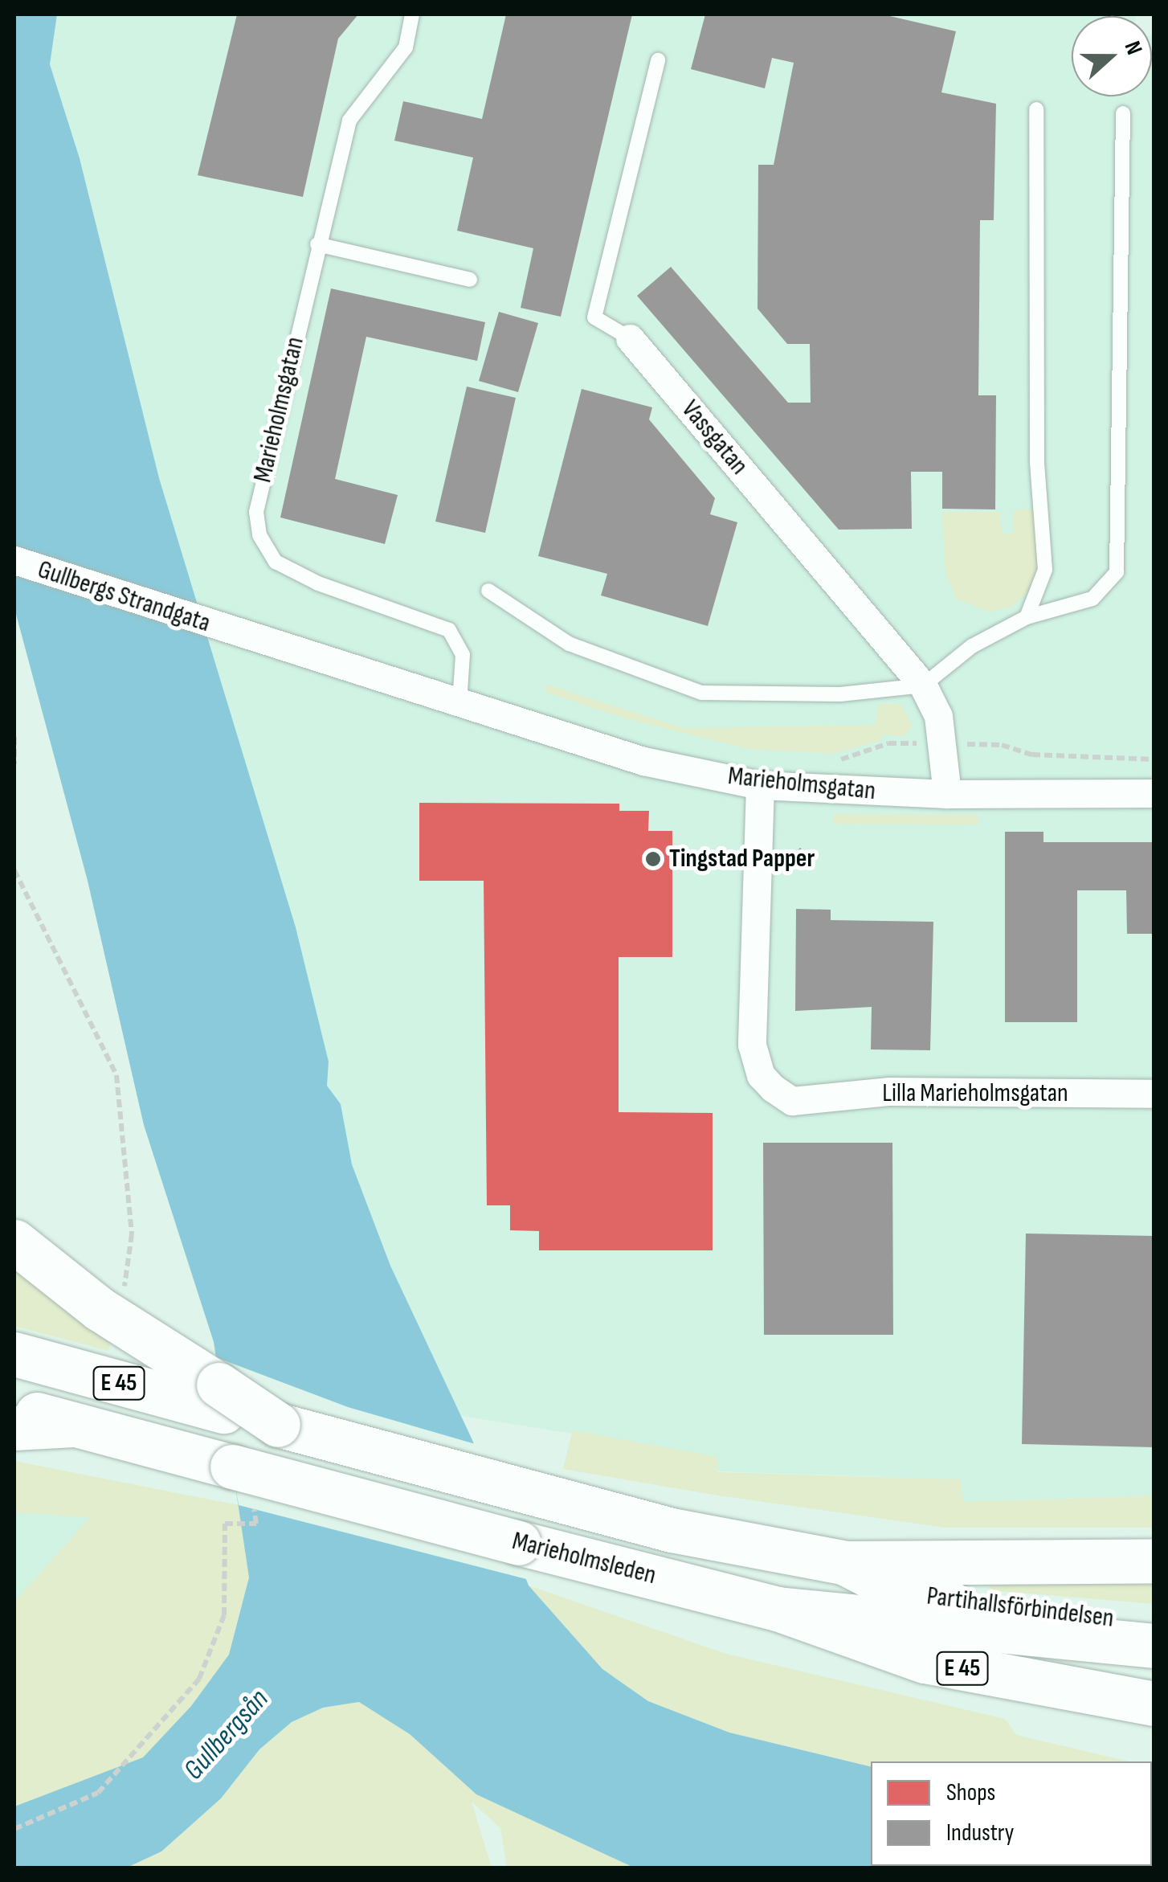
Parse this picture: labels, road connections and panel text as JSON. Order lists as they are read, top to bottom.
{
  "streets": {
    "highway": ["E 45", "Marieholmsleden", "Partihallsförbindelsen"],
    "street": [
      "Marieholmsgatan",
      "Vassgatan",
      "Gullbergs Strandgata",
      "Lilla Marieholmsgatan"
    ]
  },
  "crossings": [
    ["Marieholmsgatan", "Vassgatan"],
    ["Marieholmsgatan", "Gullbergs Strandgata"],
    ["Marieholmsgatan", "Lilla Marieholmsgatan"],
    ["E 45", "Marieholmsleden"],
    ["Marieholmsleden", "Partihallsförbindelsen"]
  ],
  "water": ["Gullbergsån"],
  "places": ["Tingstad Papper"],
  "legend": ["Shops", "Industry"],
  "north": "right"
}
